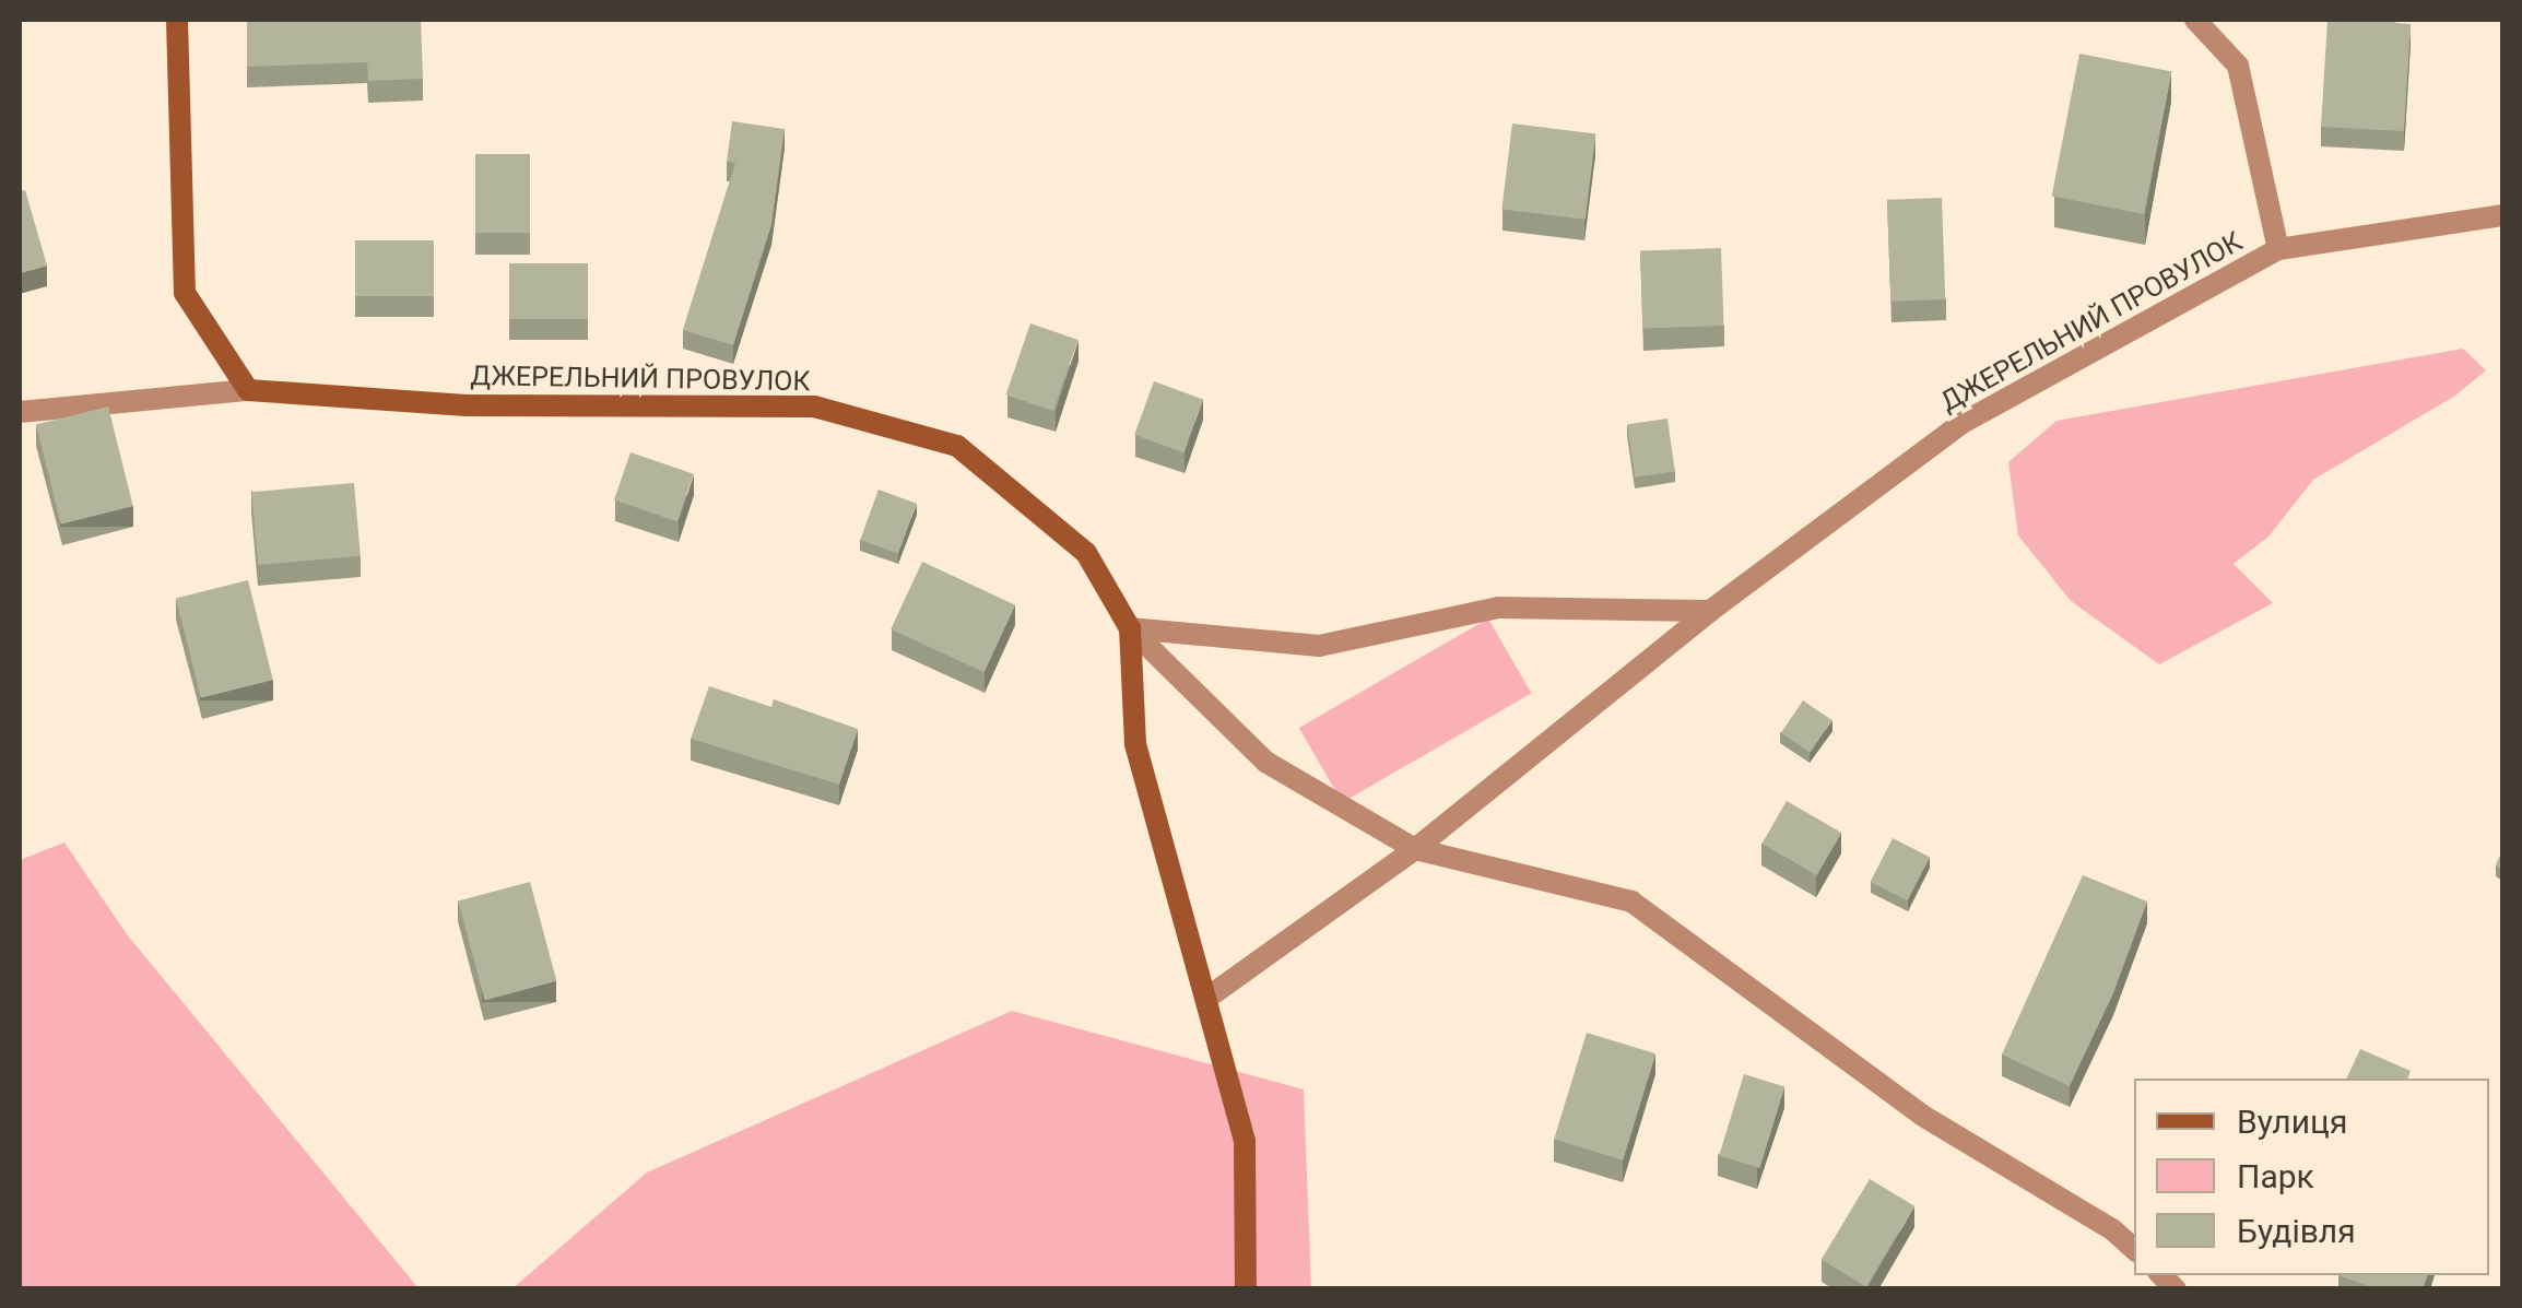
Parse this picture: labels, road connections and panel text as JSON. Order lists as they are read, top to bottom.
{
  "streets": {
    "street": ["ДЖЕРЕЛЬНИЙ ПРОВУЛОК"]
  },
  "legend": ["Вулиця", "Парк", "Будівля"]
}
